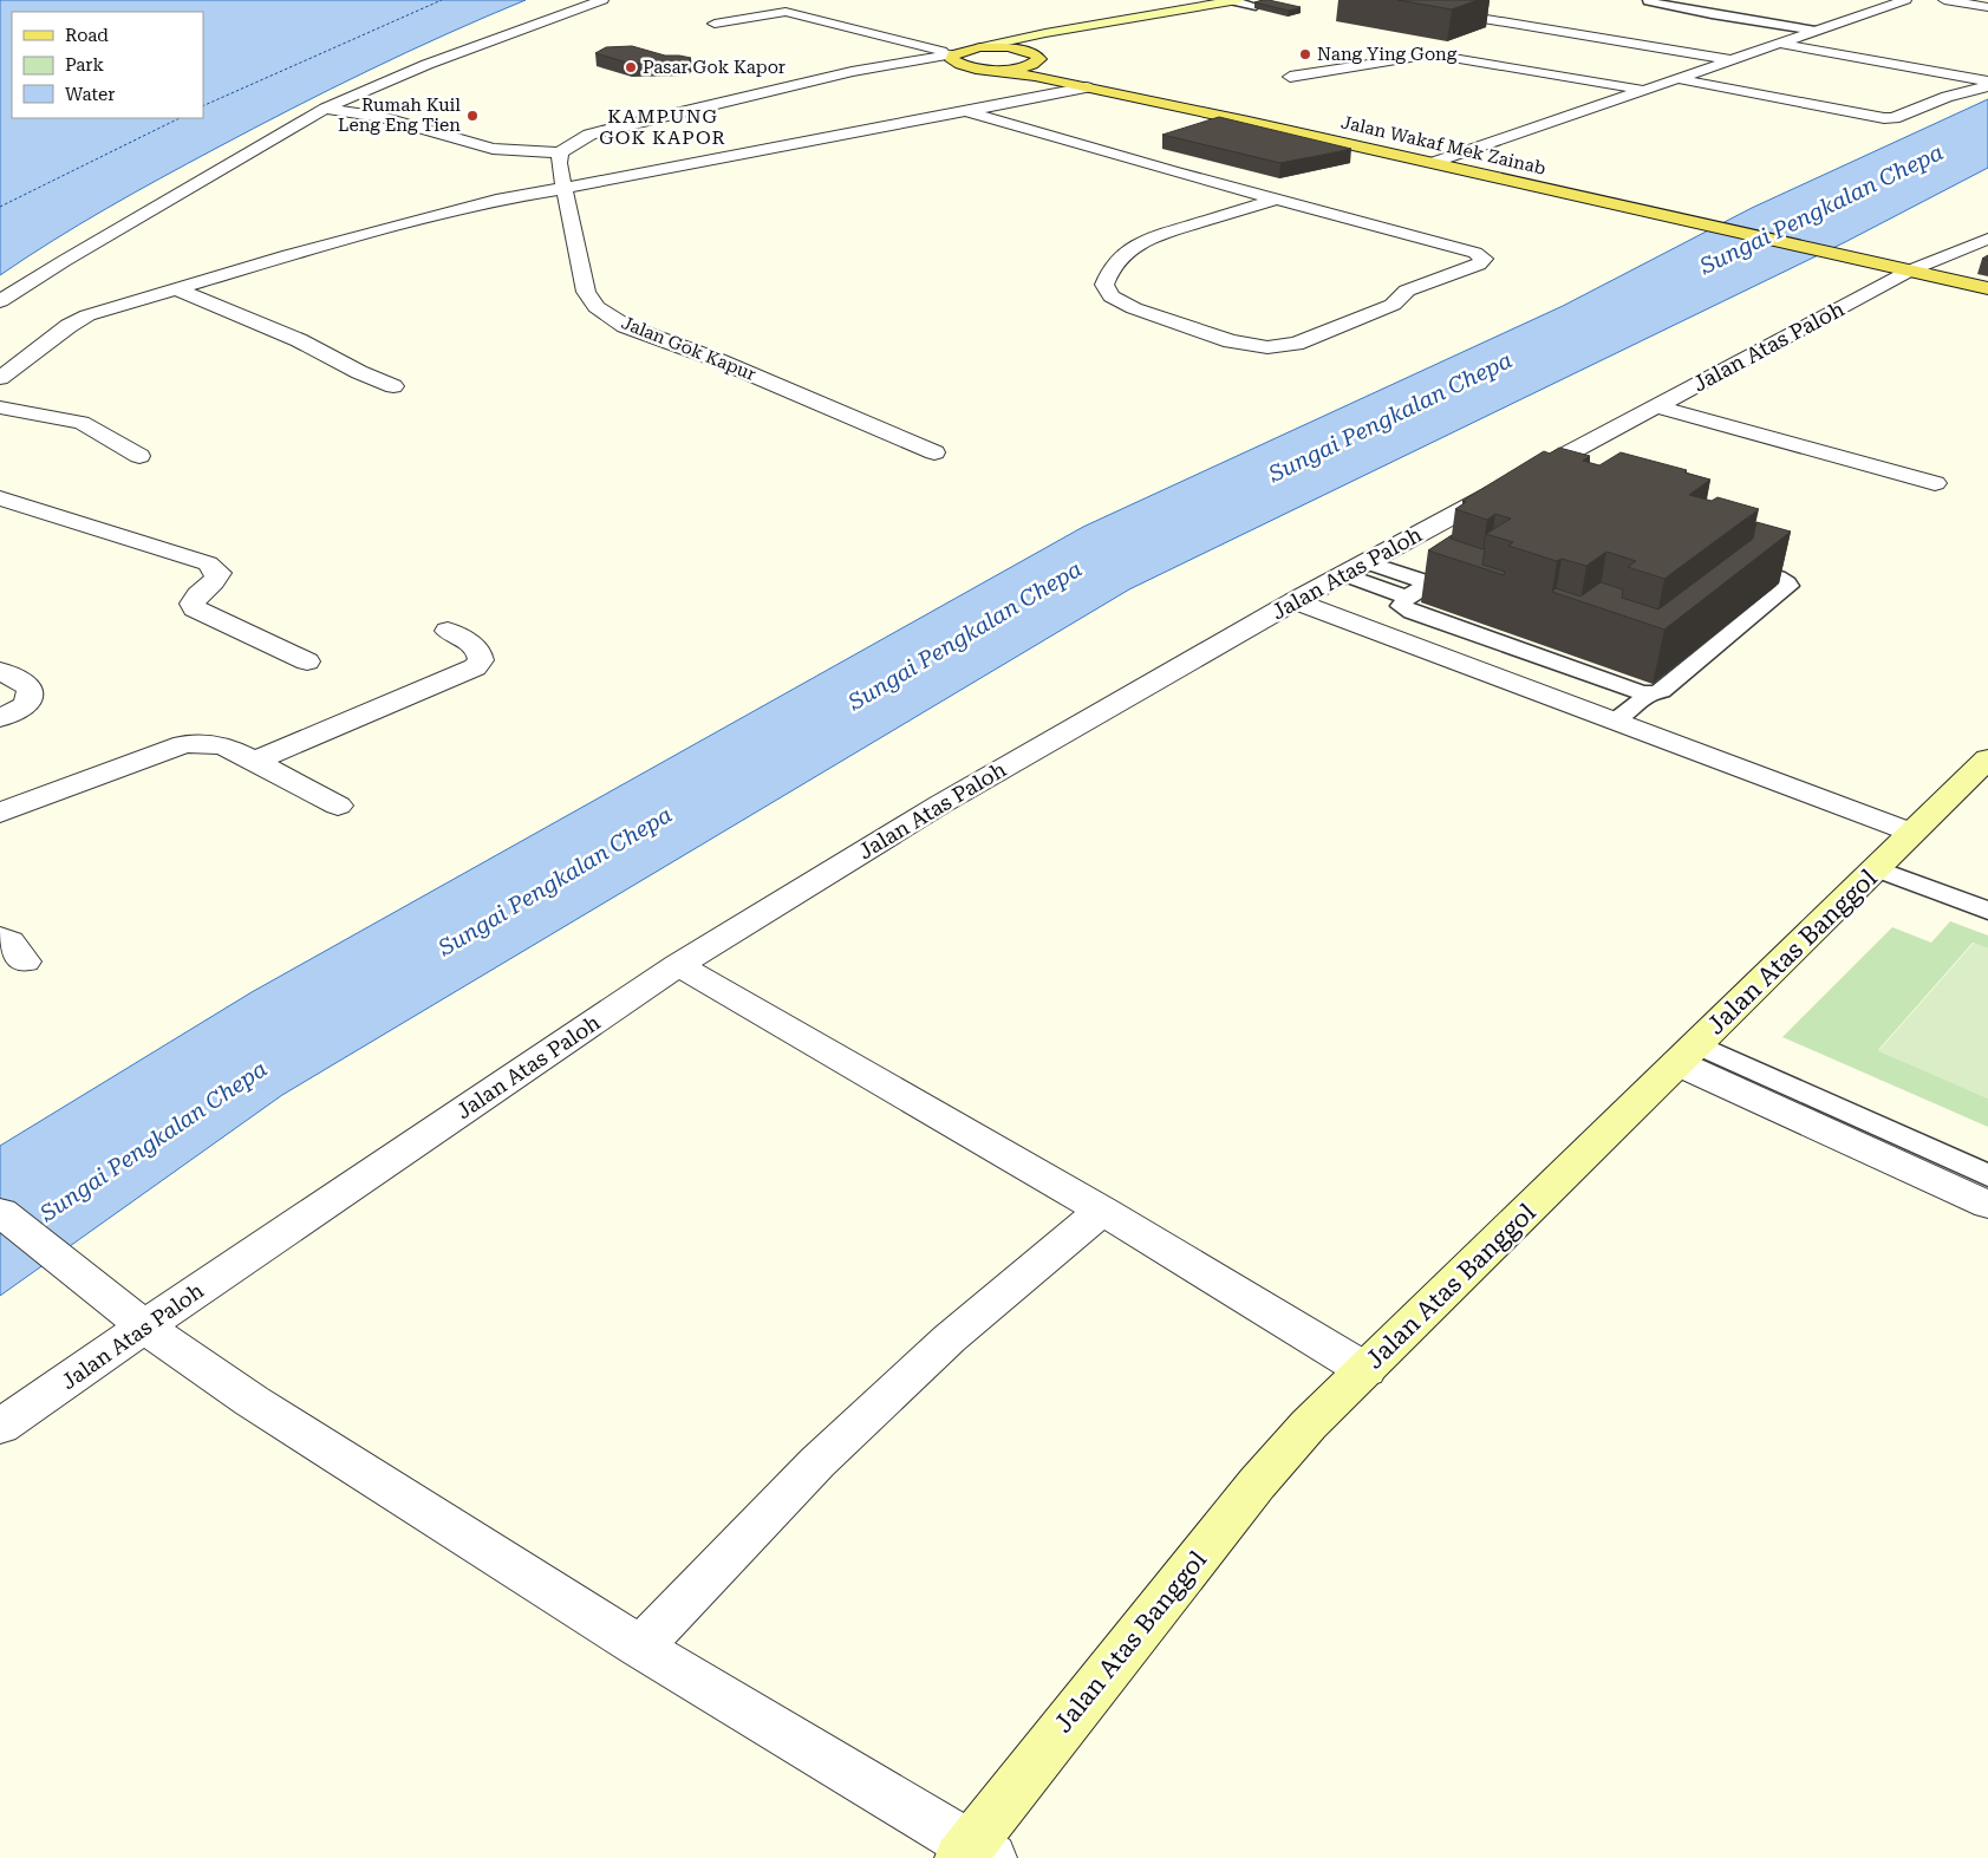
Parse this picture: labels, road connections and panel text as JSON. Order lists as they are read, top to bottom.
{
  "streets": {
    "main road": ["Jalan Wakaf Mek Zainab", "Jalan Atas Banggol"],
    "street": ["Jalan Atas Paloh", "Jalan Gok Kapur"]
  },
  "crossings": [
    ["Jalan Wakaf Mek Zainab", "Jalan Atas Paloh"]
  ],
  "districts": ["KAMPUNG GOK KAPOR"],
  "water": ["Sungai Pengkalan Chepa"],
  "places": ["Nang Ying Gong", "Pasar Gok Kapor", "Rumah Kuil Leng Eng Tien"],
  "legend": ["Road", "Park", "Water"]
}
